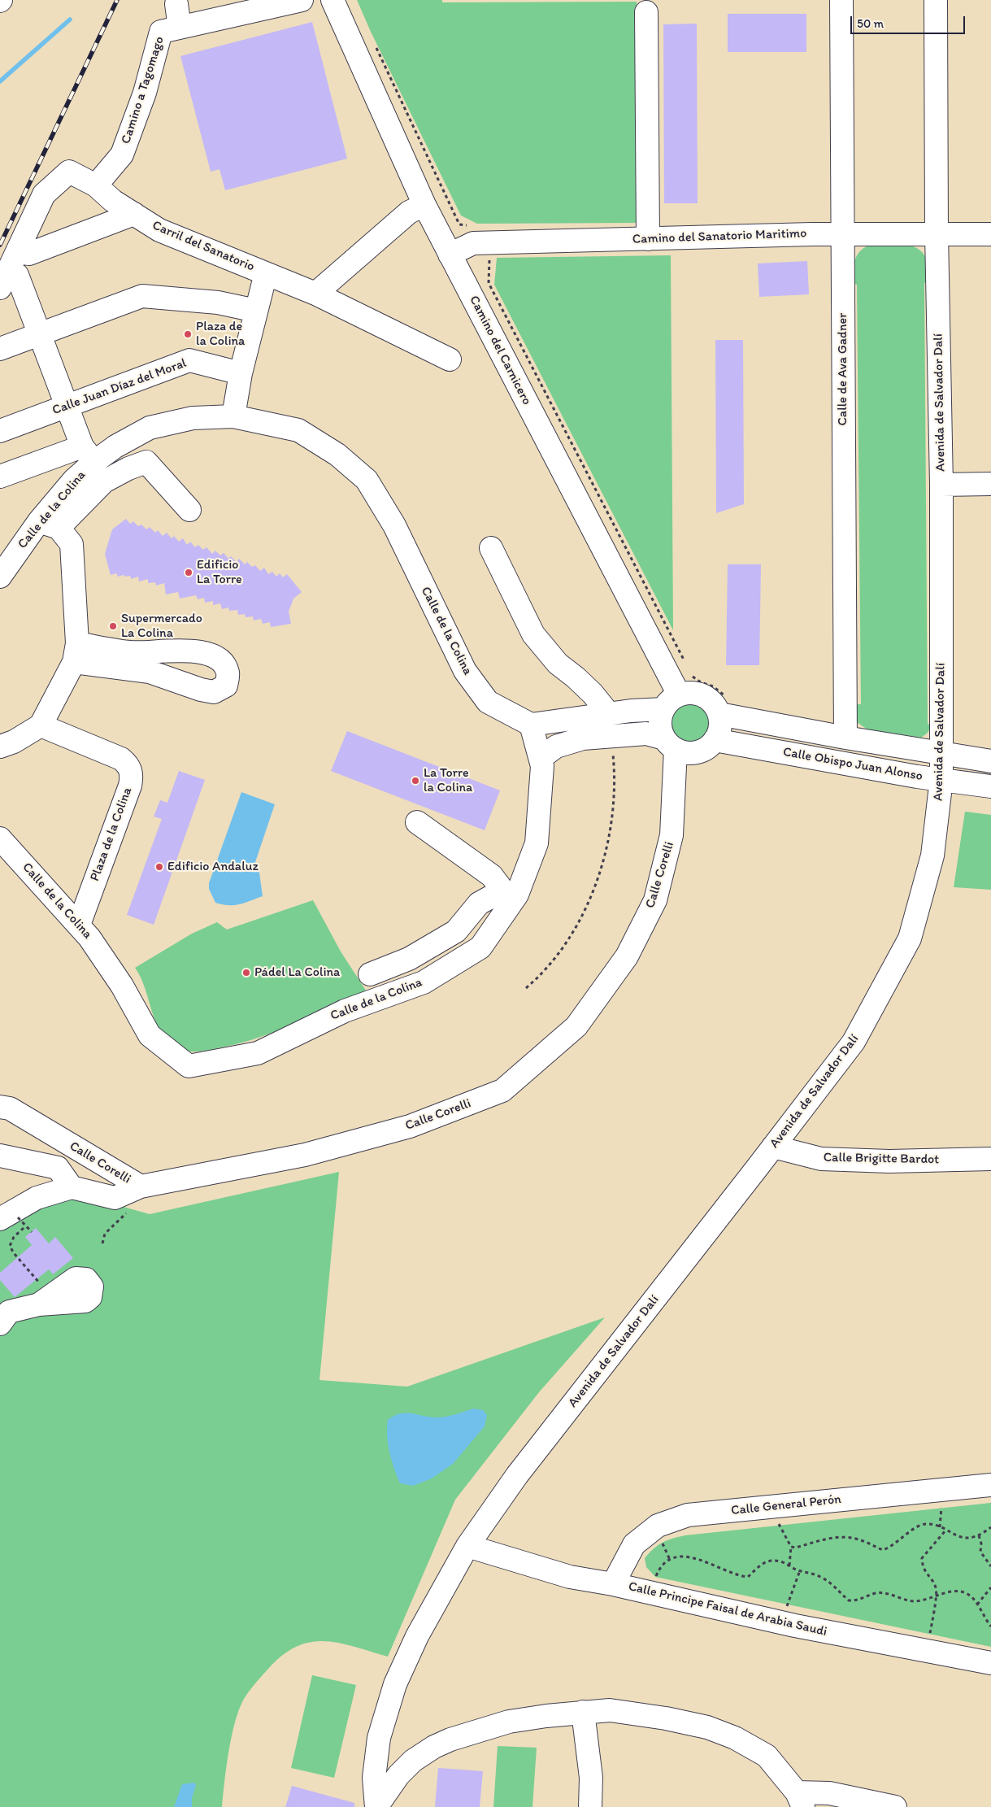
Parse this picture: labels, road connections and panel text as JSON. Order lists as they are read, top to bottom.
{
  "streets": {
    "street": [
      "Camino a Tagomago",
      "Camino del Sanatorio Maritimo",
      "Carril del Sanatorio",
      "Camino del Carnicero",
      "Calle de Ava Gadner",
      "Calle Juan Díaz del Moral",
      "Avenida de Salvador Dalí",
      "Calle de la Colina",
      "Calle Obispo Juan Alonso",
      "Plaza de la Colina",
      "Calle Corelli",
      "Calle Brigitte Bardot",
      "Calle General Perón",
      "Calle Principe Faisal de Arabia Saudi"
    ]
  },
  "crossings": [
    ["Camino a Tagomago", "Carril del Sanatorio"],
    ["Camino del Sanatorio Maritimo", "Camino del Carnicero"],
    ["Camino del Sanatorio Maritimo", "Calle de Ava Gadner"],
    ["Camino del Sanatorio Maritimo", "Avenida de Salvador Dalí"],
    ["Camino del Carnicero", "Calle Obispo Juan Alonso"],
    ["Camino del Carnicero", "Calle Corelli"],
    ["Calle de Ava Gadner", "Calle Obispo Juan Alonso"],
    ["Avenida de Salvador Dalí", "Calle Obispo Juan Alonso"],
    ["Avenida de Salvador Dalí", "Calle Brigitte Bardot"],
    ["Avenida de Salvador Dalí", "Calle Principe Faisal de Arabia Saudi"],
    ["Calle de la Colina", "Plaza de la Colina"],
    ["Calle Obispo Juan Alonso", "Calle Corelli"],
    ["Calle General Perón", "Calle Principe Faisal de Arabia Saudi"]
  ],
  "places": [
    "Plaza de la Colina",
    "Edificio La Torre",
    "Supermercado La Colina",
    "La Torre la Colina",
    "Edificio Andaluz",
    "Pádel La Colina"
  ],
  "scale_bar": "50 m"
}
